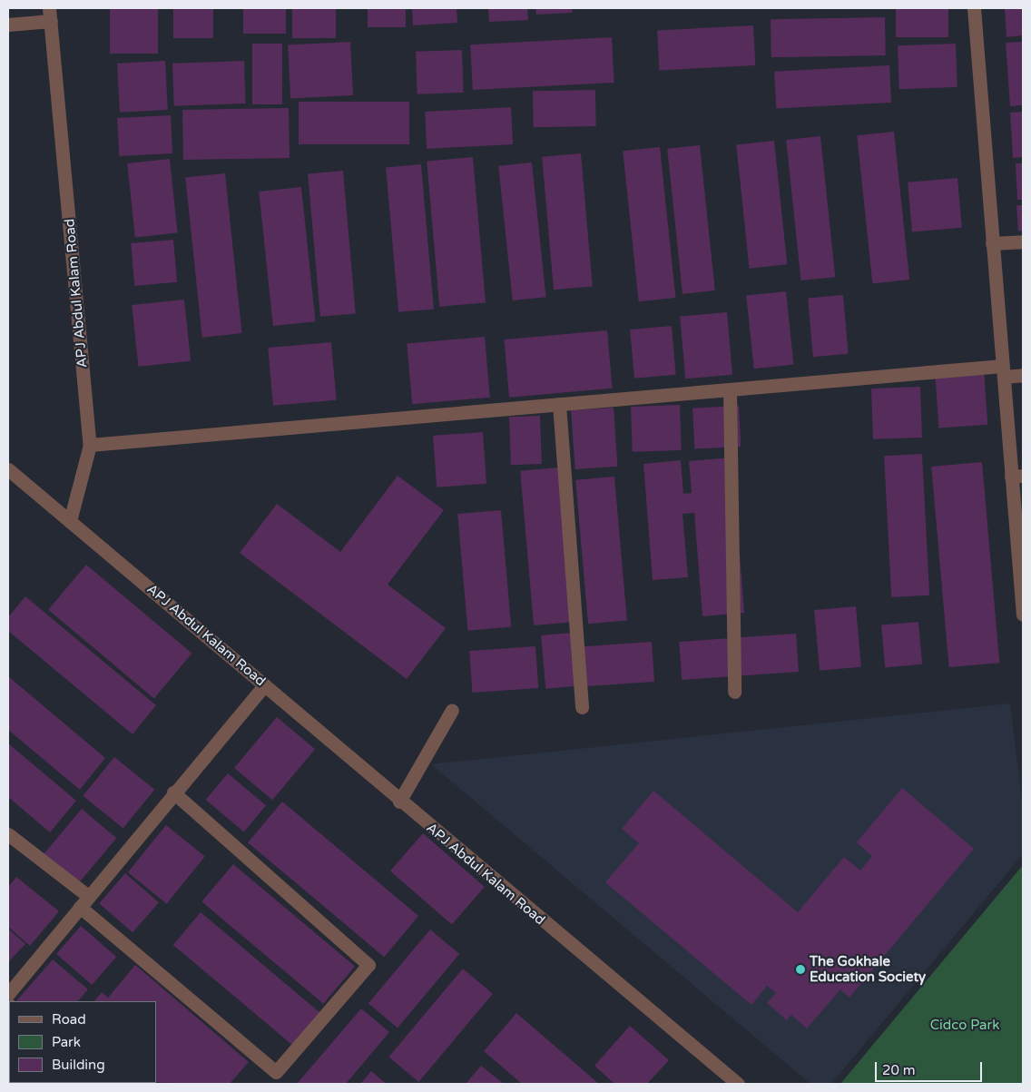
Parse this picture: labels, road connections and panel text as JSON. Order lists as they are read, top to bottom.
{
  "streets": {
    "street": ["APJ Abdul Kalam Road"]
  },
  "parks": ["Cidco Park"],
  "places": ["The Gokhale Education Society"],
  "legend": ["Road", "Park", "Building"],
  "scale_bar": "20 m"
}
